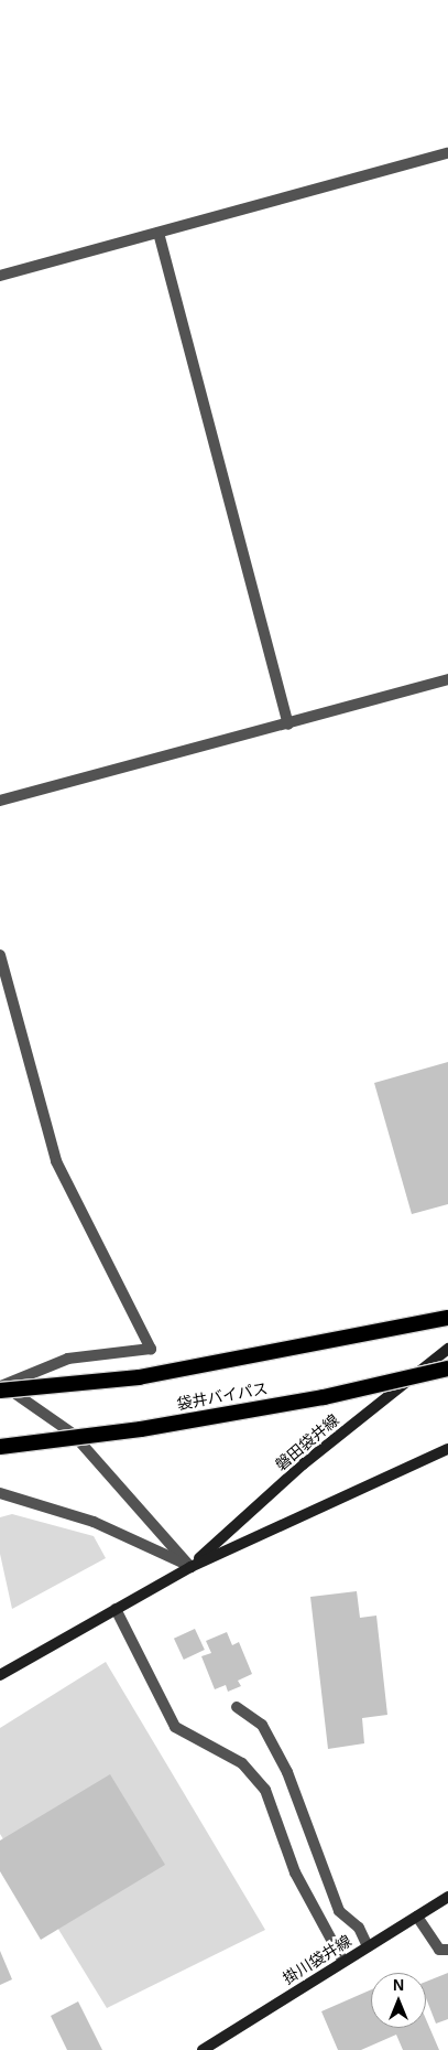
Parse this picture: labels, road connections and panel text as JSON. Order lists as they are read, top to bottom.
{
  "streets": {
    "highway": ["袋井バイパス"],
    "main road": ["磐田袋井線", "掛川袋井線"]
  },
  "north": "top"
}
